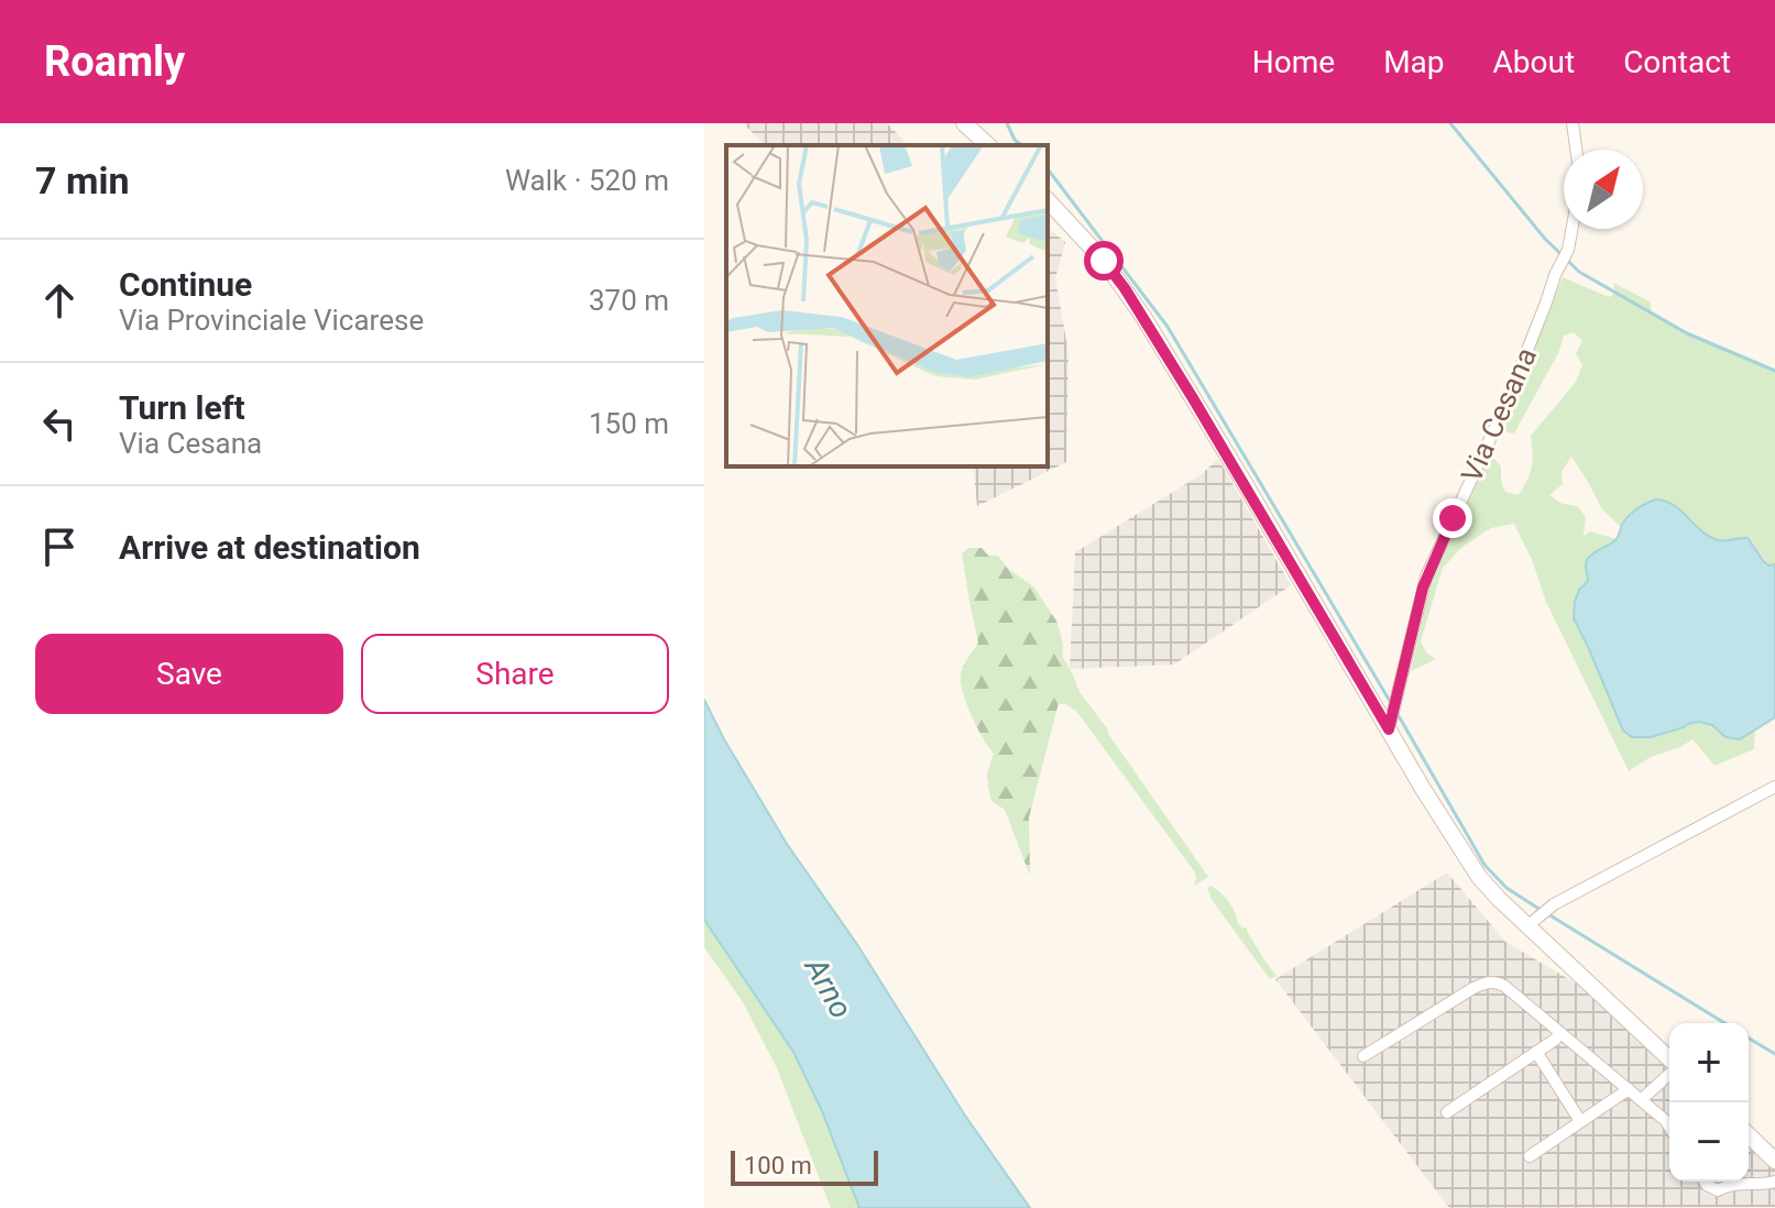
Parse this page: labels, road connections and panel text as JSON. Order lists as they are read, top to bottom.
{
  "streets": {
    "street": ["Via Cesana"]
  },
  "water": ["Arno"],
  "scale_bar": "100 m",
  "north": "top right",
  "page": {
    "header": "Roamly",
    "nav": [
      "Home",
      "Map",
      "About",
      "Contact"
    ],
    "heading": ["7 min", "Walk · 520 m"],
    "list": [
      ["Continue", "Via Provinciale Vicarese", "370 m"],
      ["Turn left", "Via Cesana", "150 m"],
      "Arrive at destination"
    ],
    "buttons": ["Save", "Share"],
    "map_buttons": ["+", "−"],
    "scale": "100 m"
  }
}
